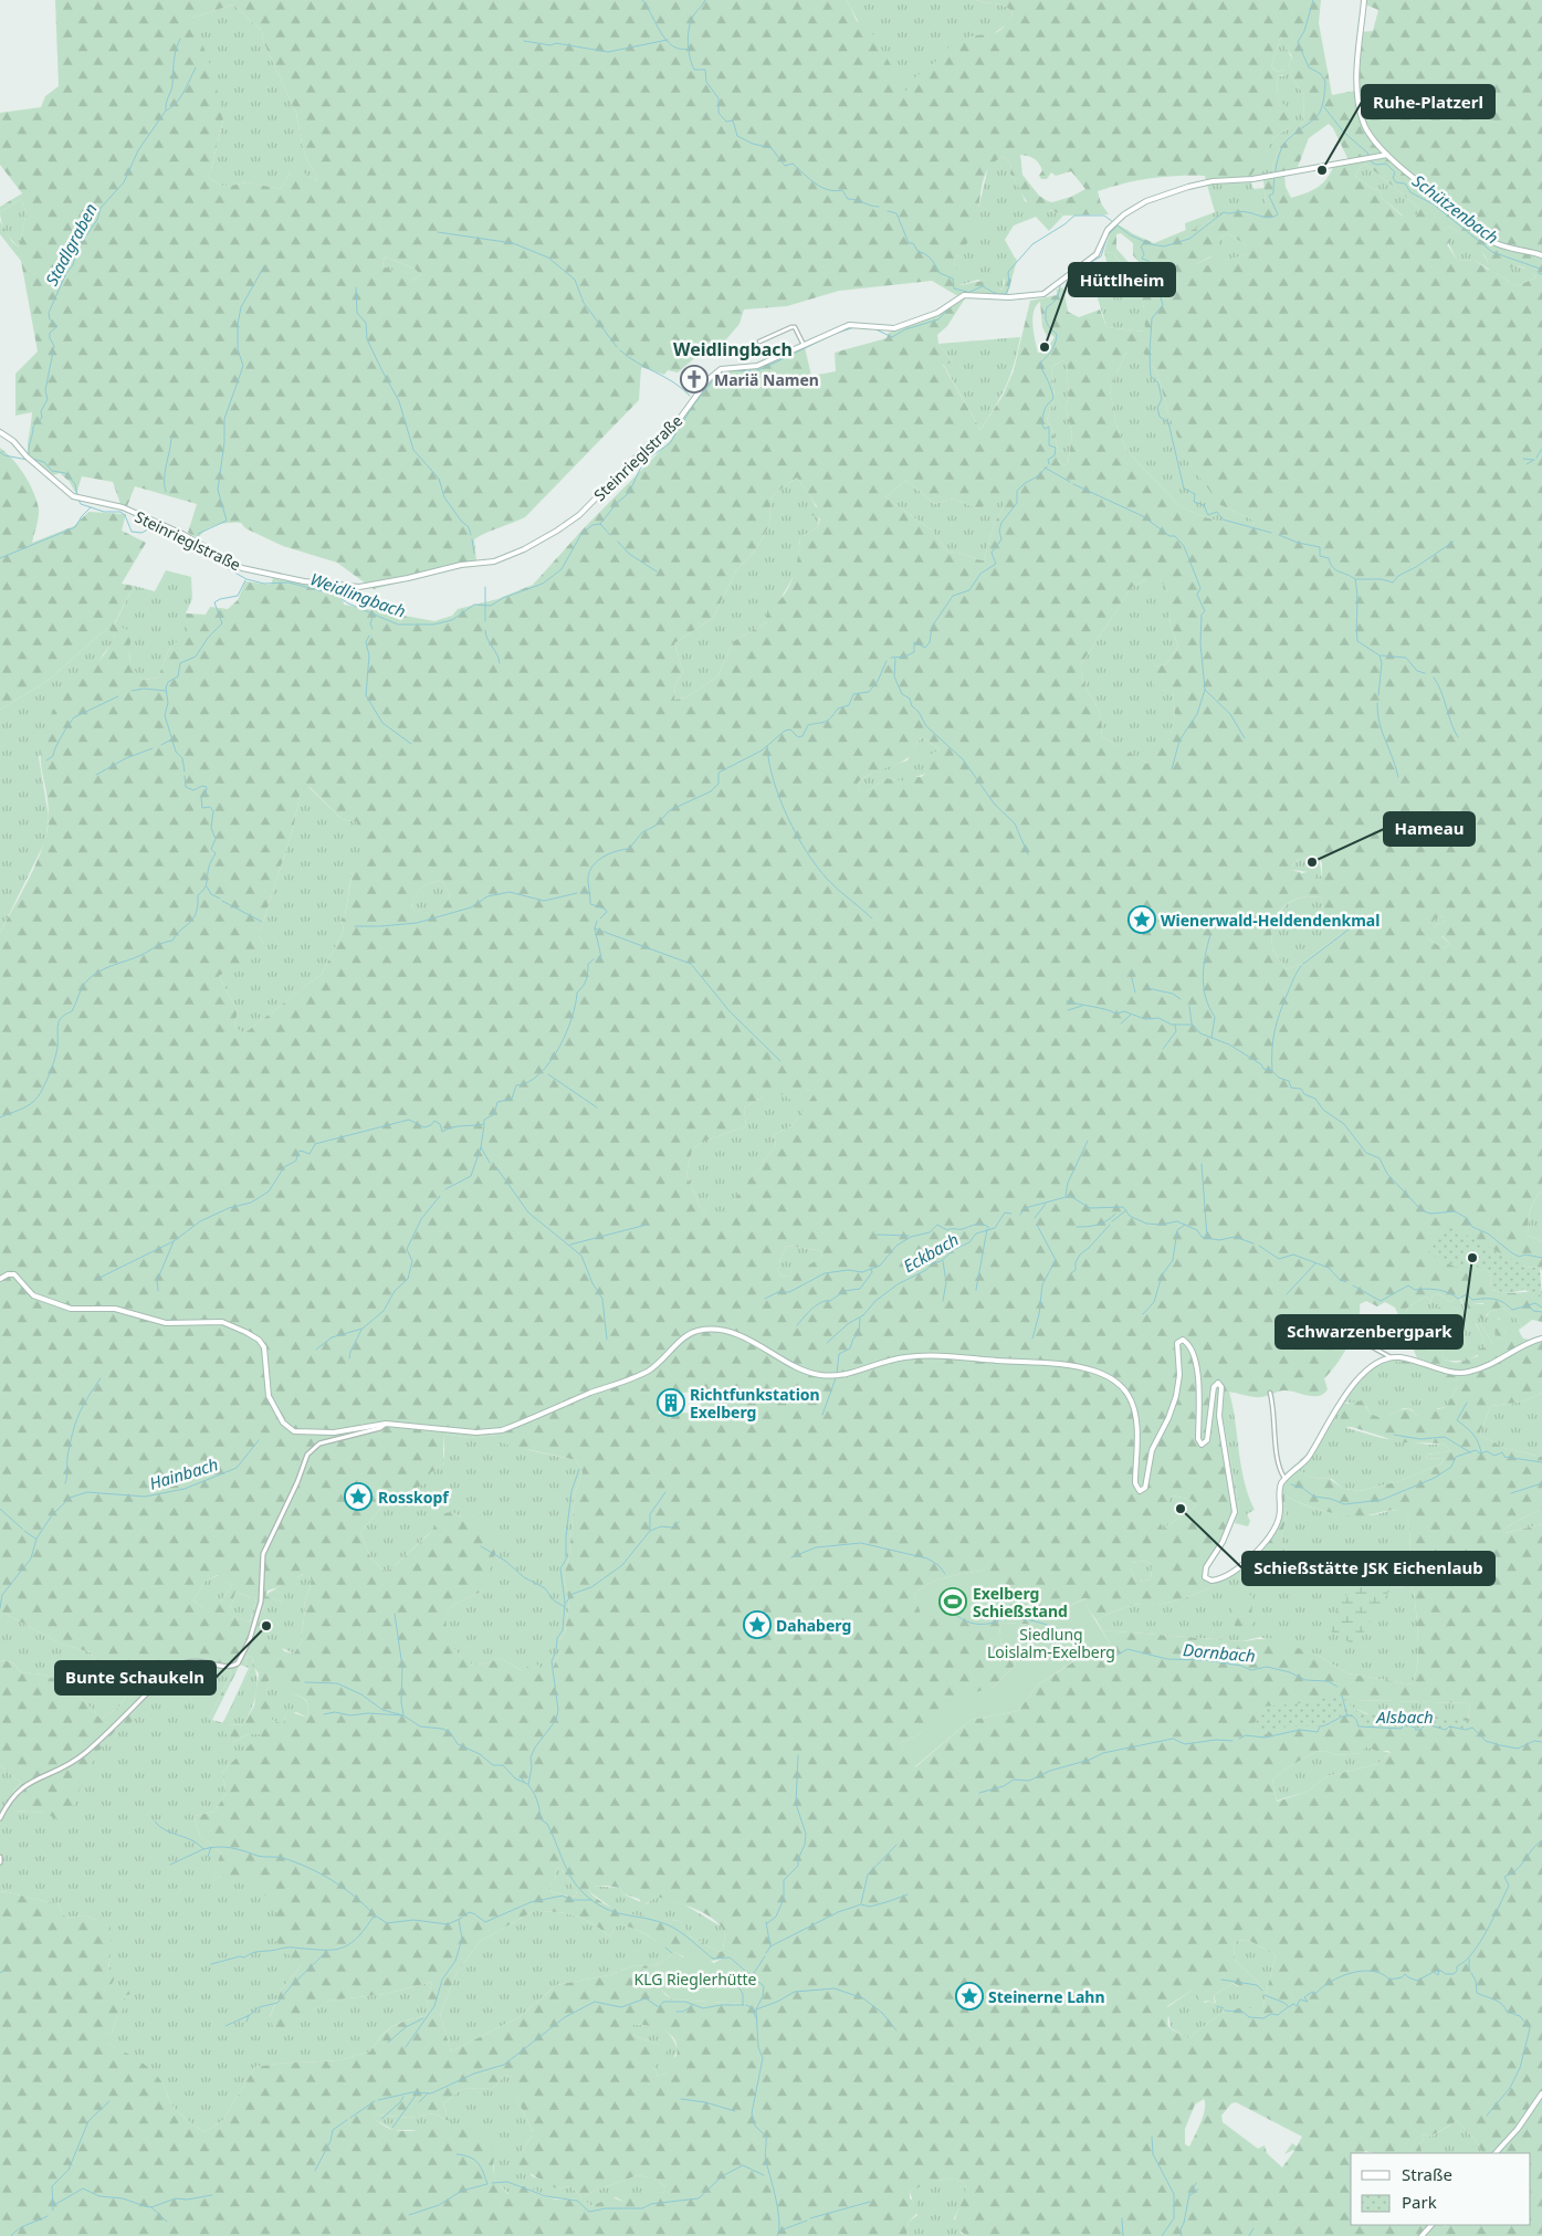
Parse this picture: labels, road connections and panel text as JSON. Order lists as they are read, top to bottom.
{
  "streets": {
    "main road": ["Steinrieglstraße"]
  },
  "districts": ["Weidlingbach"],
  "water": [
    "Schützenbach",
    "Stadlgraben",
    "Weidlingbach",
    "Eckbach",
    "Hainbach",
    "Dornbach",
    "Alsbach"
  ],
  "parks": ["Siedlung Loislalm-Exelberg", "KLG Rieglerhütte"],
  "places": {
    "other": [
      "Ruhe-Platzerl",
      "Hüttlheim",
      "Hameau",
      "Schwarzenbergpark",
      "Schießstätte JSK Eichenlaub",
      "Bunte Schaukeln"
    ],
    "church": ["Mariä Namen"],
    "place": [
      "Wienerwald-Heldendenkmal",
      "Rosskopf",
      "Dahaberg",
      "Steinerne Lahn"
    ],
    "building": ["Richtfunkstation Exelberg"],
    "sports": ["Exelberg Schießstand"]
  },
  "legend": ["Straße", "Park"]
}
